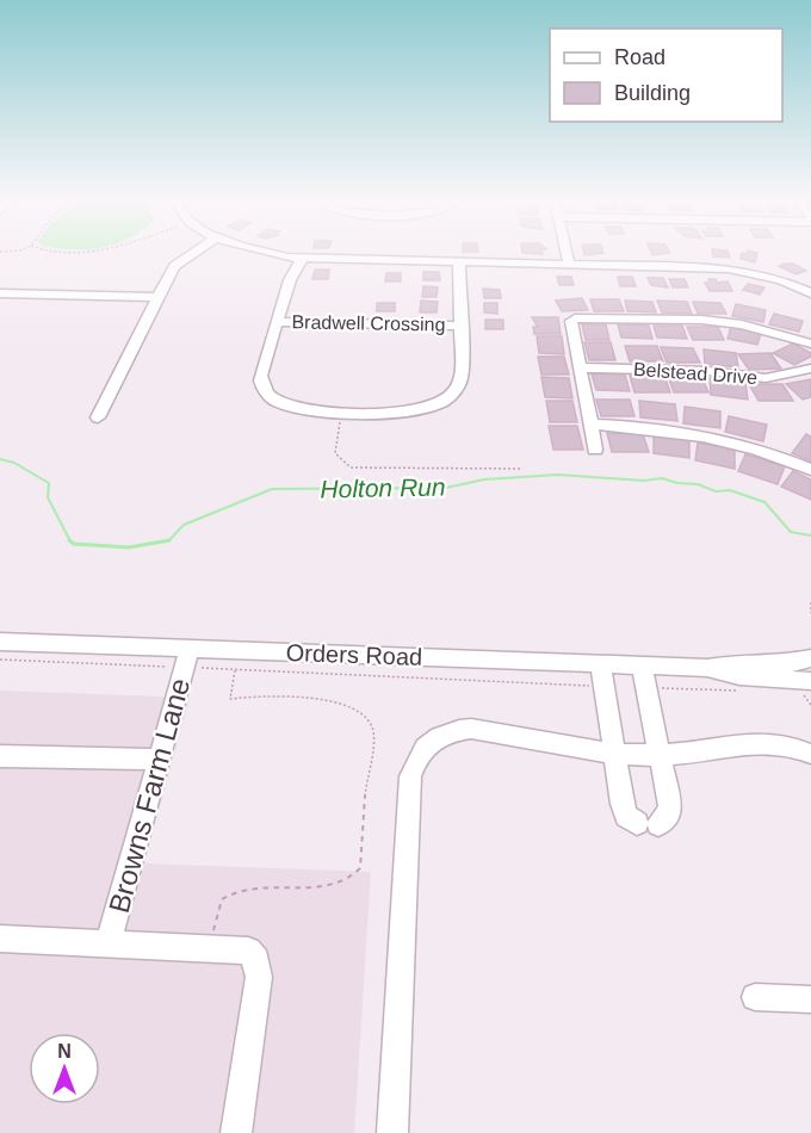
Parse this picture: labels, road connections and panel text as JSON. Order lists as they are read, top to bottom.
{
  "streets": {
    "street": [
      "Bradwell Crossing",
      "Belstead Drive",
      "Orders Road",
      "Browns Farm Lane"
    ]
  },
  "crossings": [
    ["Orders Road", "Browns Farm Lane"]
  ],
  "water": ["Holton Run"],
  "legend": ["Road", "Building"],
  "north": "top"
}
